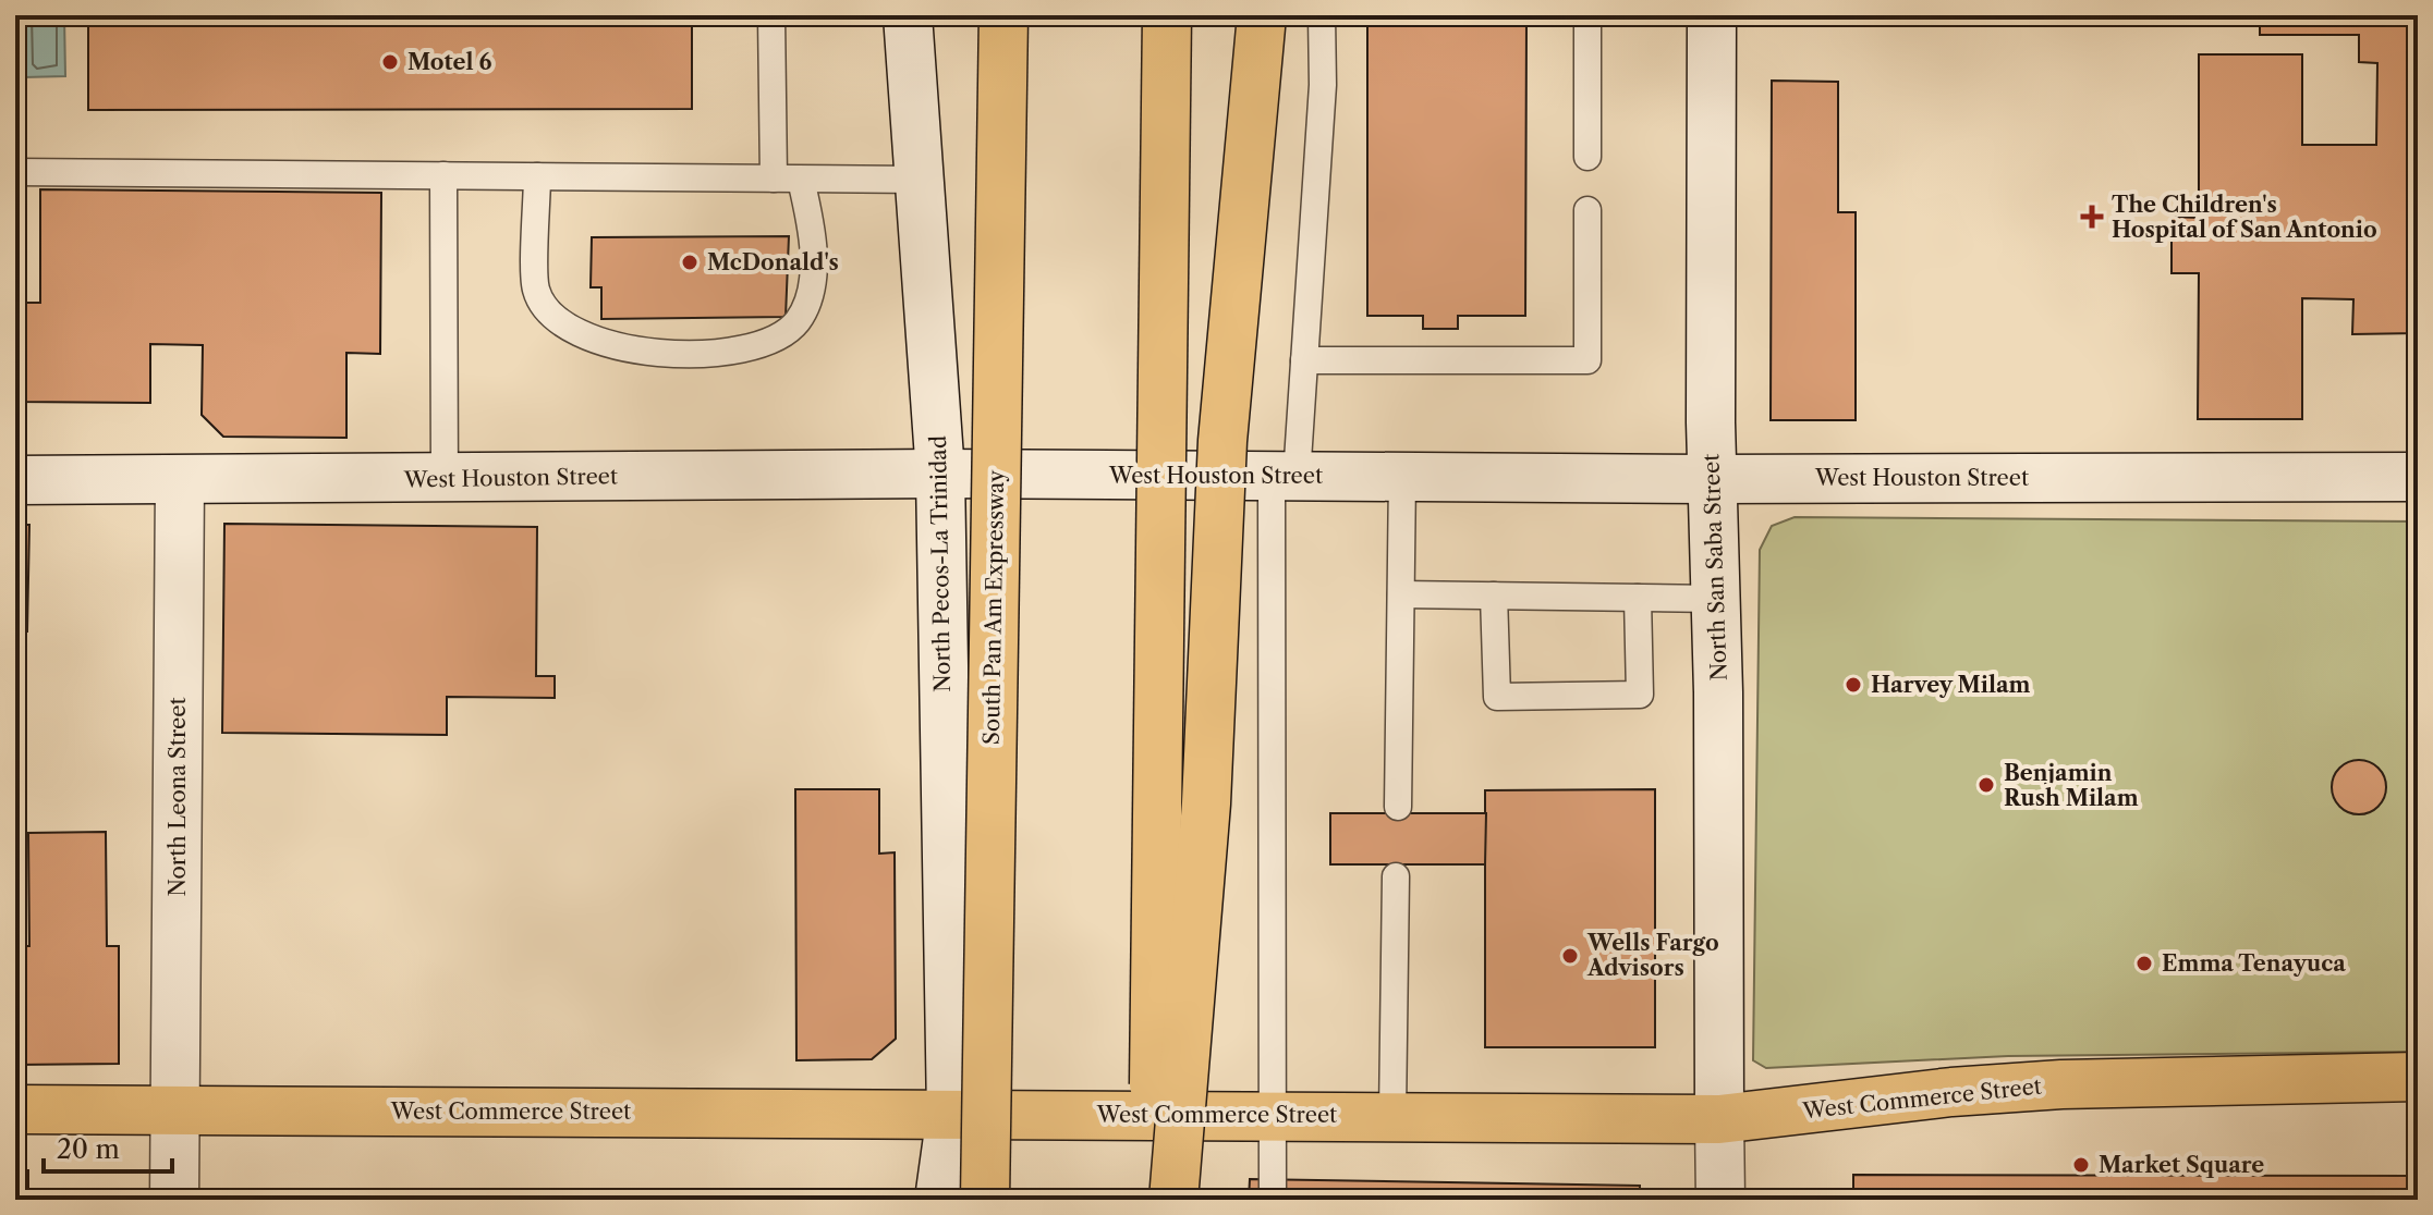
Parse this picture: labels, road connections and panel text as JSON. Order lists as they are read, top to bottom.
{
  "streets": {
    "main road": ["South Pan Am Expressway", "West Commerce Street"],
    "street": [
      "West Houston Street",
      "North Pecos-La Trinidad",
      "North San Saba Street",
      "North Leona Street"
    ]
  },
  "crossings": [
    ["West Houston Street", "North Pecos-La Trinidad"],
    ["West Houston Street", "North San Saba Street"],
    ["West Houston Street", "North Leona Street"],
    ["North Pecos-La Trinidad", "West Commerce Street"],
    ["North San Saba Street", "West Commerce Street"],
    ["North Leona Street", "West Commerce Street"]
  ],
  "places": {
    "other": [
      "Motel 6",
      "McDonald's",
      "Harvey Milam",
      "Benjamin Rush Milam",
      "Wells Fargo Advisors",
      "Emma Tenayuca",
      "Market Square"
    ],
    "health": ["The Children's Hospital of San Antonio"]
  },
  "scale_bar": "20 m"
}
